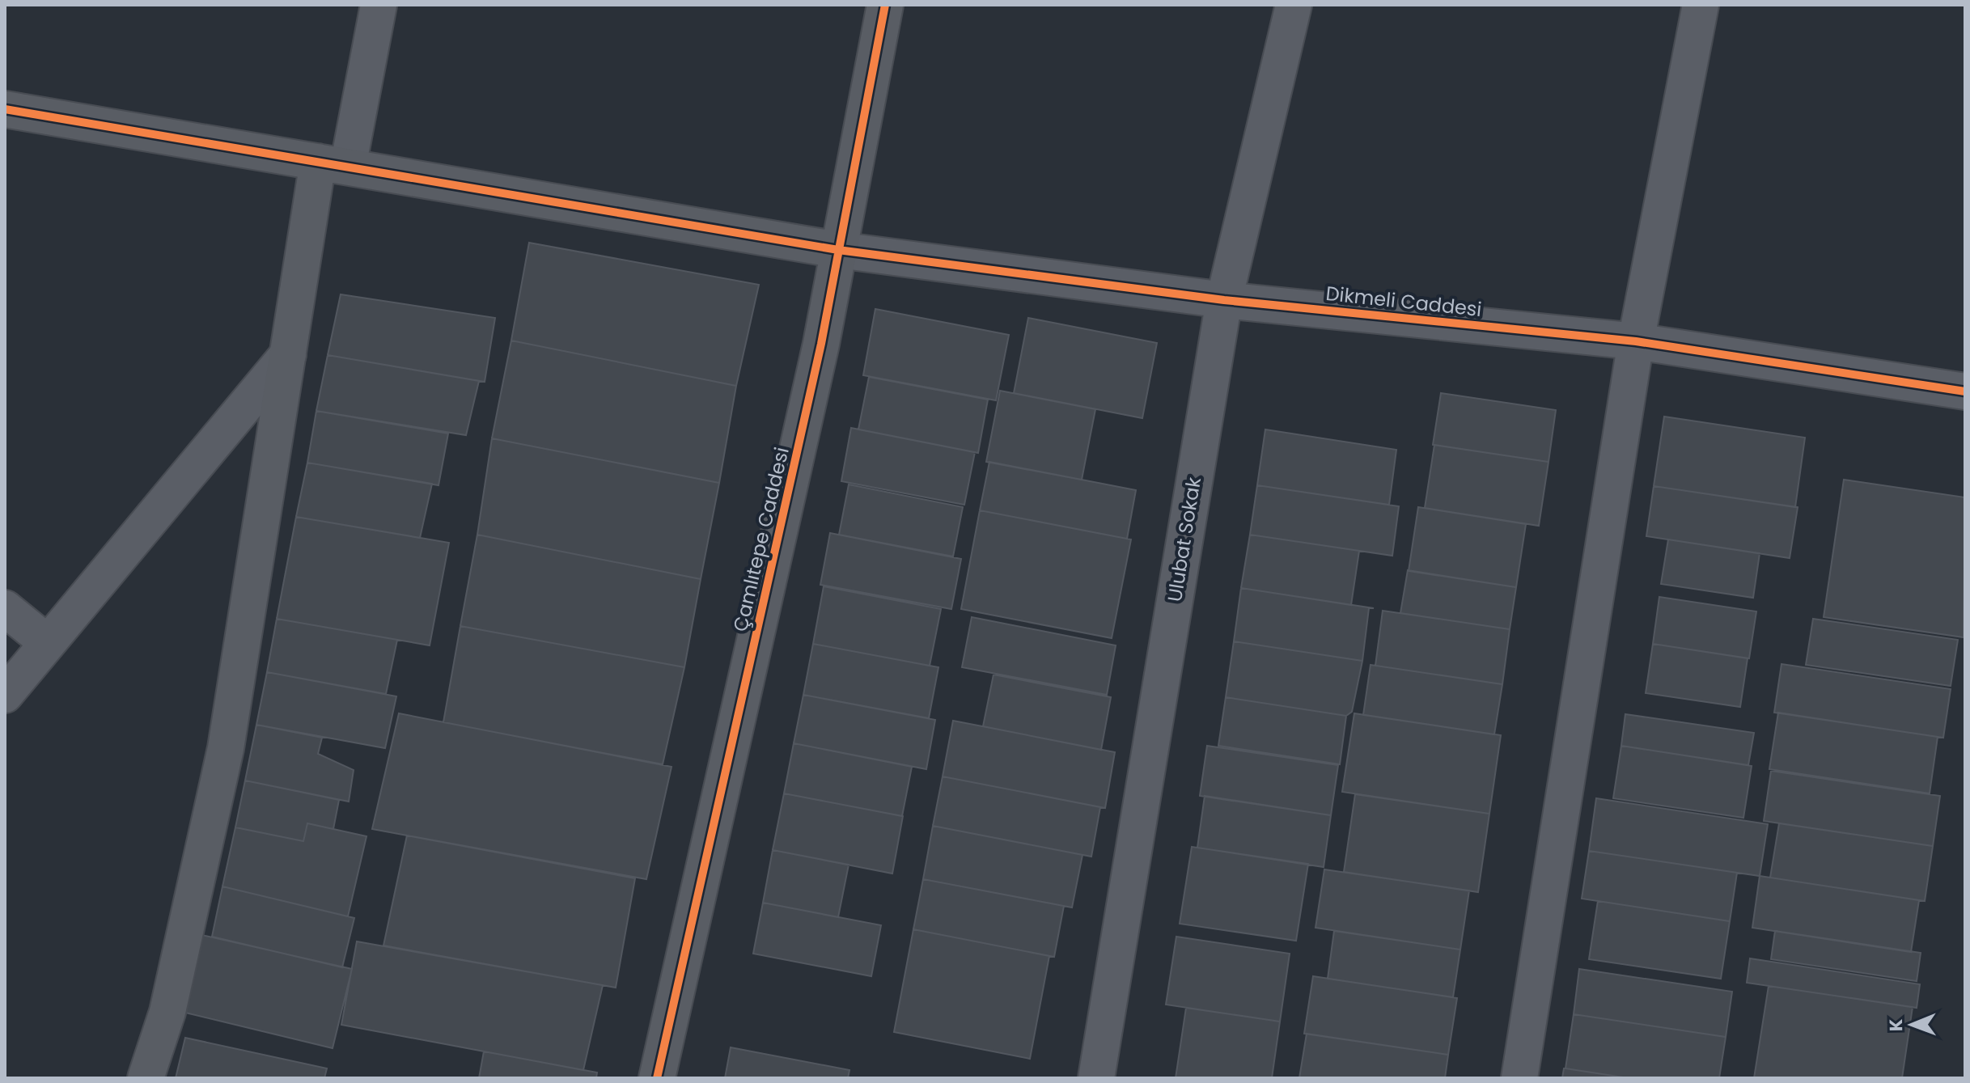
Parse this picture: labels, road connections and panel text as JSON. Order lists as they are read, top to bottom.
{
  "streets": {
    "street": ["Dikmeli Caddesi", "Çamlıtepe Caddesi", "Ulubat Sokak"]
  },
  "crossings": [
    ["Dikmeli Caddesi", "Çamlıtepe Caddesi"],
    ["Dikmeli Caddesi", "Ulubat Sokak"]
  ],
  "north": "left"
}
